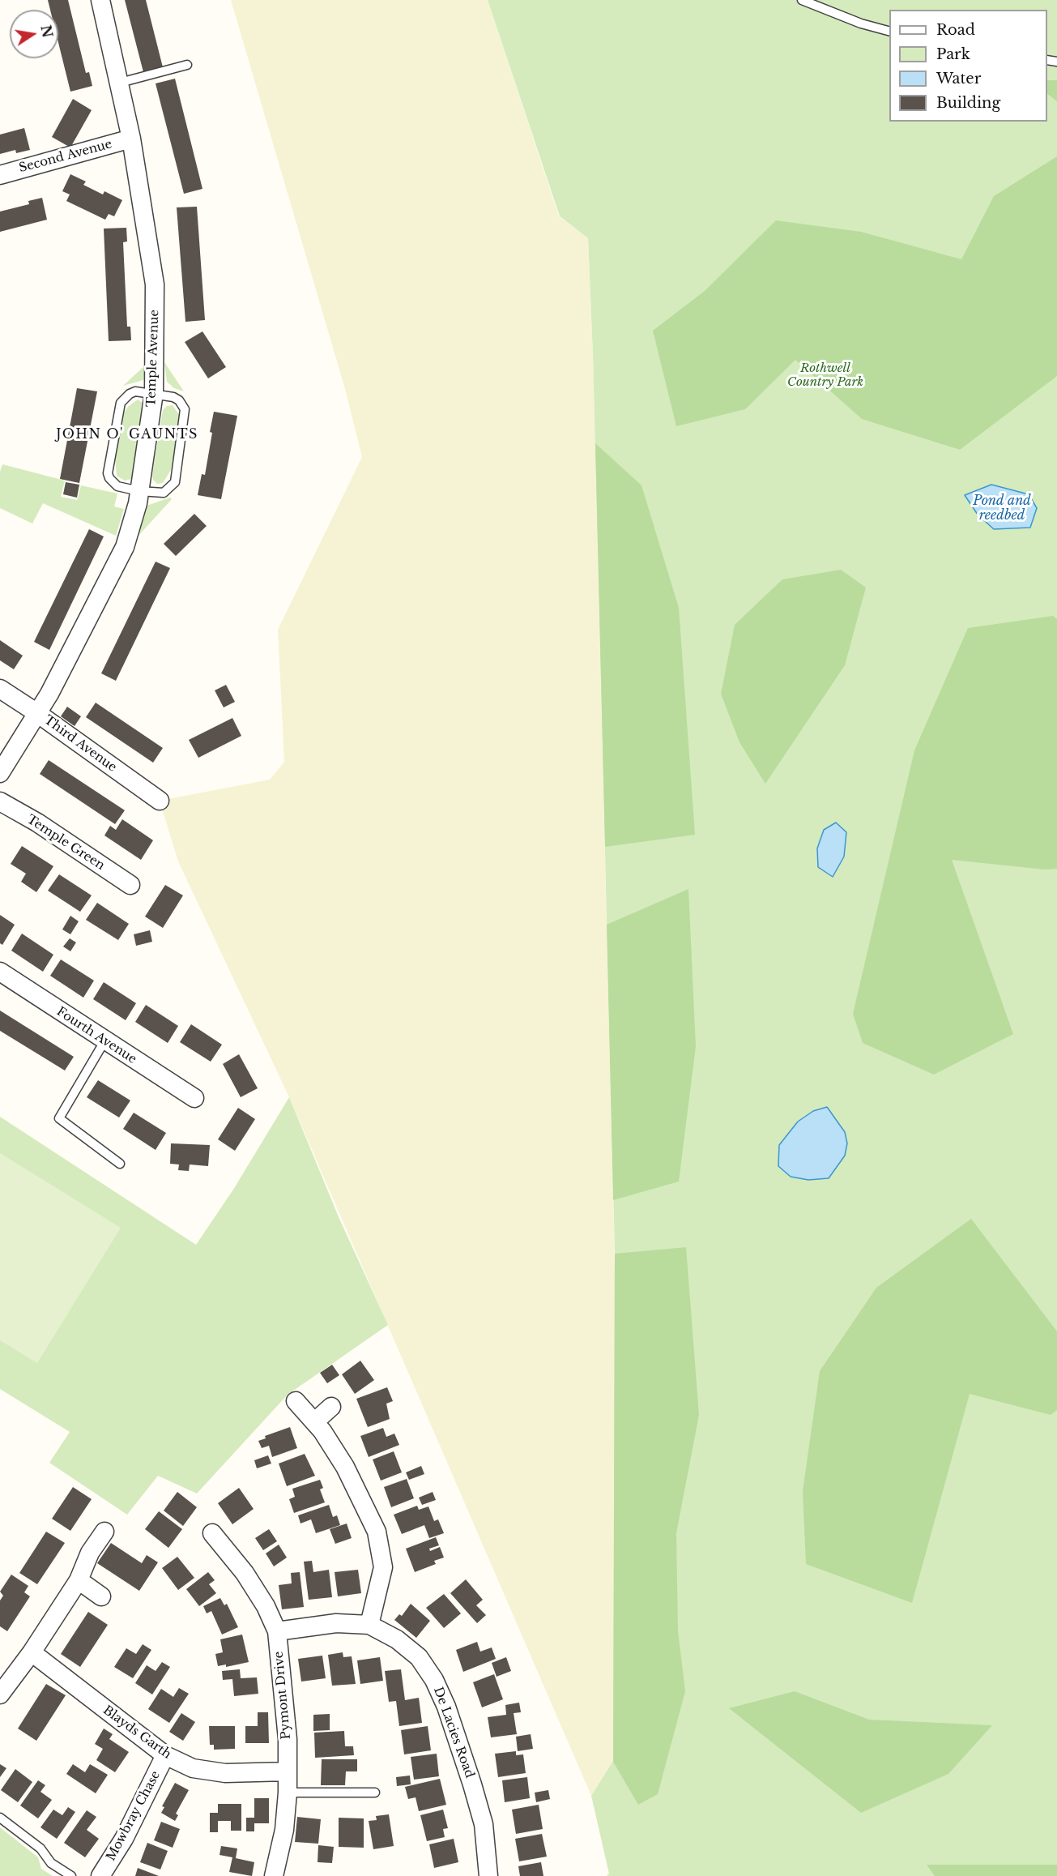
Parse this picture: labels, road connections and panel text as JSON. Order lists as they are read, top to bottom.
{
  "streets": {
    "street": [
      "Second Avenue",
      "Temple Avenue",
      "Third Avenue",
      "Temple Green",
      "Fourth Avenue",
      "Pymont Drive",
      "Blayds Garth",
      "De Lacies Road",
      "Mowbray Chase"
    ]
  },
  "crossings": [
    ["Second Avenue", "Temple Avenue"],
    ["Temple Avenue", "Third Avenue"],
    ["Pymont Drive", "Blayds Garth"],
    ["Pymont Drive", "De Lacies Road"],
    ["Blayds Garth", "Mowbray Chase"]
  ],
  "districts": ["JOHN O' GAUNTS"],
  "water": ["Pond and reedbed"],
  "parks": ["Rothwell Country Park"],
  "legend": [
    "Road",
    "Park",
    "Water",
    "Building"
  ],
  "north": "right"
}
